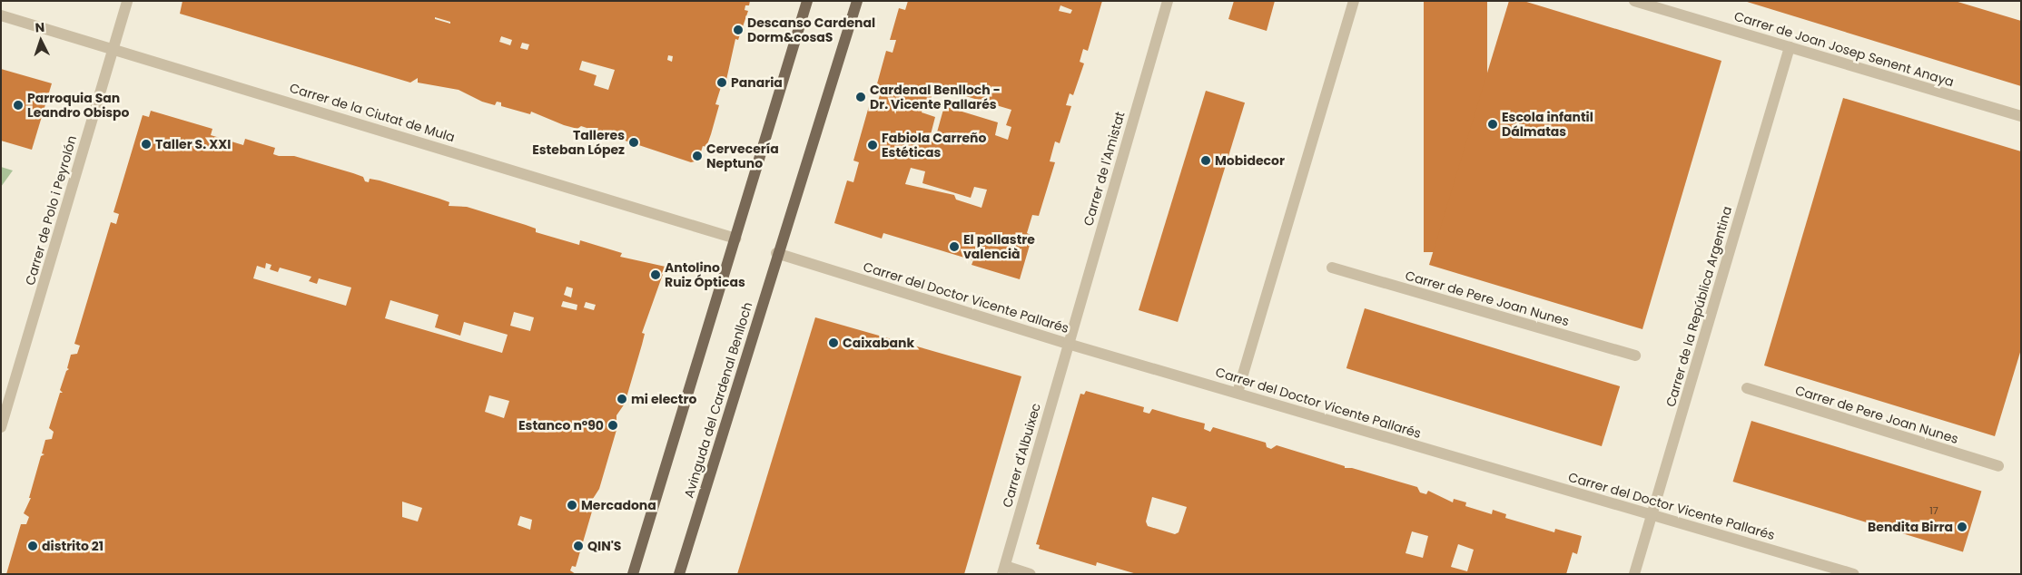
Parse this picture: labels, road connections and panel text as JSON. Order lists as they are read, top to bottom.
{
  "streets": {
    "main road": ["Avinguda del Cardenal Benlloch"],
    "street": [
      "Carrer de Joan Josep Senent Anaya",
      "Carrer de la Ciutat de Mula",
      "Carrer de l'Amistat",
      "Carrer de Polo i Peyrolón",
      "Carrer del Doctor Vicente Pallarés",
      "Carrer de Pere Joan Nunes",
      "Carrer de la República Argentina",
      "Carrer d'Albuixec"
    ]
  },
  "crossings": [
    ["Carrer de Joan Josep Senent Anaya", "Carrer de la República Argentina"],
    ["Carrer de la Ciutat de Mula", "Carrer de Polo i Peyrolón"],
    ["Carrer de l'Amistat", "Carrer del Doctor Vicente Pallarés"],
    ["Carrer de l'Amistat", "Carrer d'Albuixec"],
    ["Carrer del Doctor Vicente Pallarés", "Carrer de la República Argentina"],
    ["Carrer del Doctor Vicente Pallarés", "Avinguda del Cardenal Benlloch"],
    ["Carrer del Doctor Vicente Pallarés", "Carrer d'Albuixec"]
  ],
  "places": [
    "Descanso Cardenal Dorm&cosaS",
    "Panaria",
    "Cardenal Benlloch - Dr. Vicente Pallarés",
    "Parroquia San Leandro Obispo",
    "Escola infantil Dálmatas",
    "Talleres Esteban López",
    "Taller S. XXI",
    "Fabiola Carreño Estéticas",
    "Cervecería Neptuno",
    "Mobidecor",
    "El pollastre valencià",
    "Antolino Ruiz Ópticas",
    "Caixabank",
    "mi electro",
    "Estanco nº90",
    "Mercadona",
    "Bendita Birra",
    "distrito 21",
    "QIN'S"
  ],
  "house_numbers": ["17"],
  "north": "top"
}
